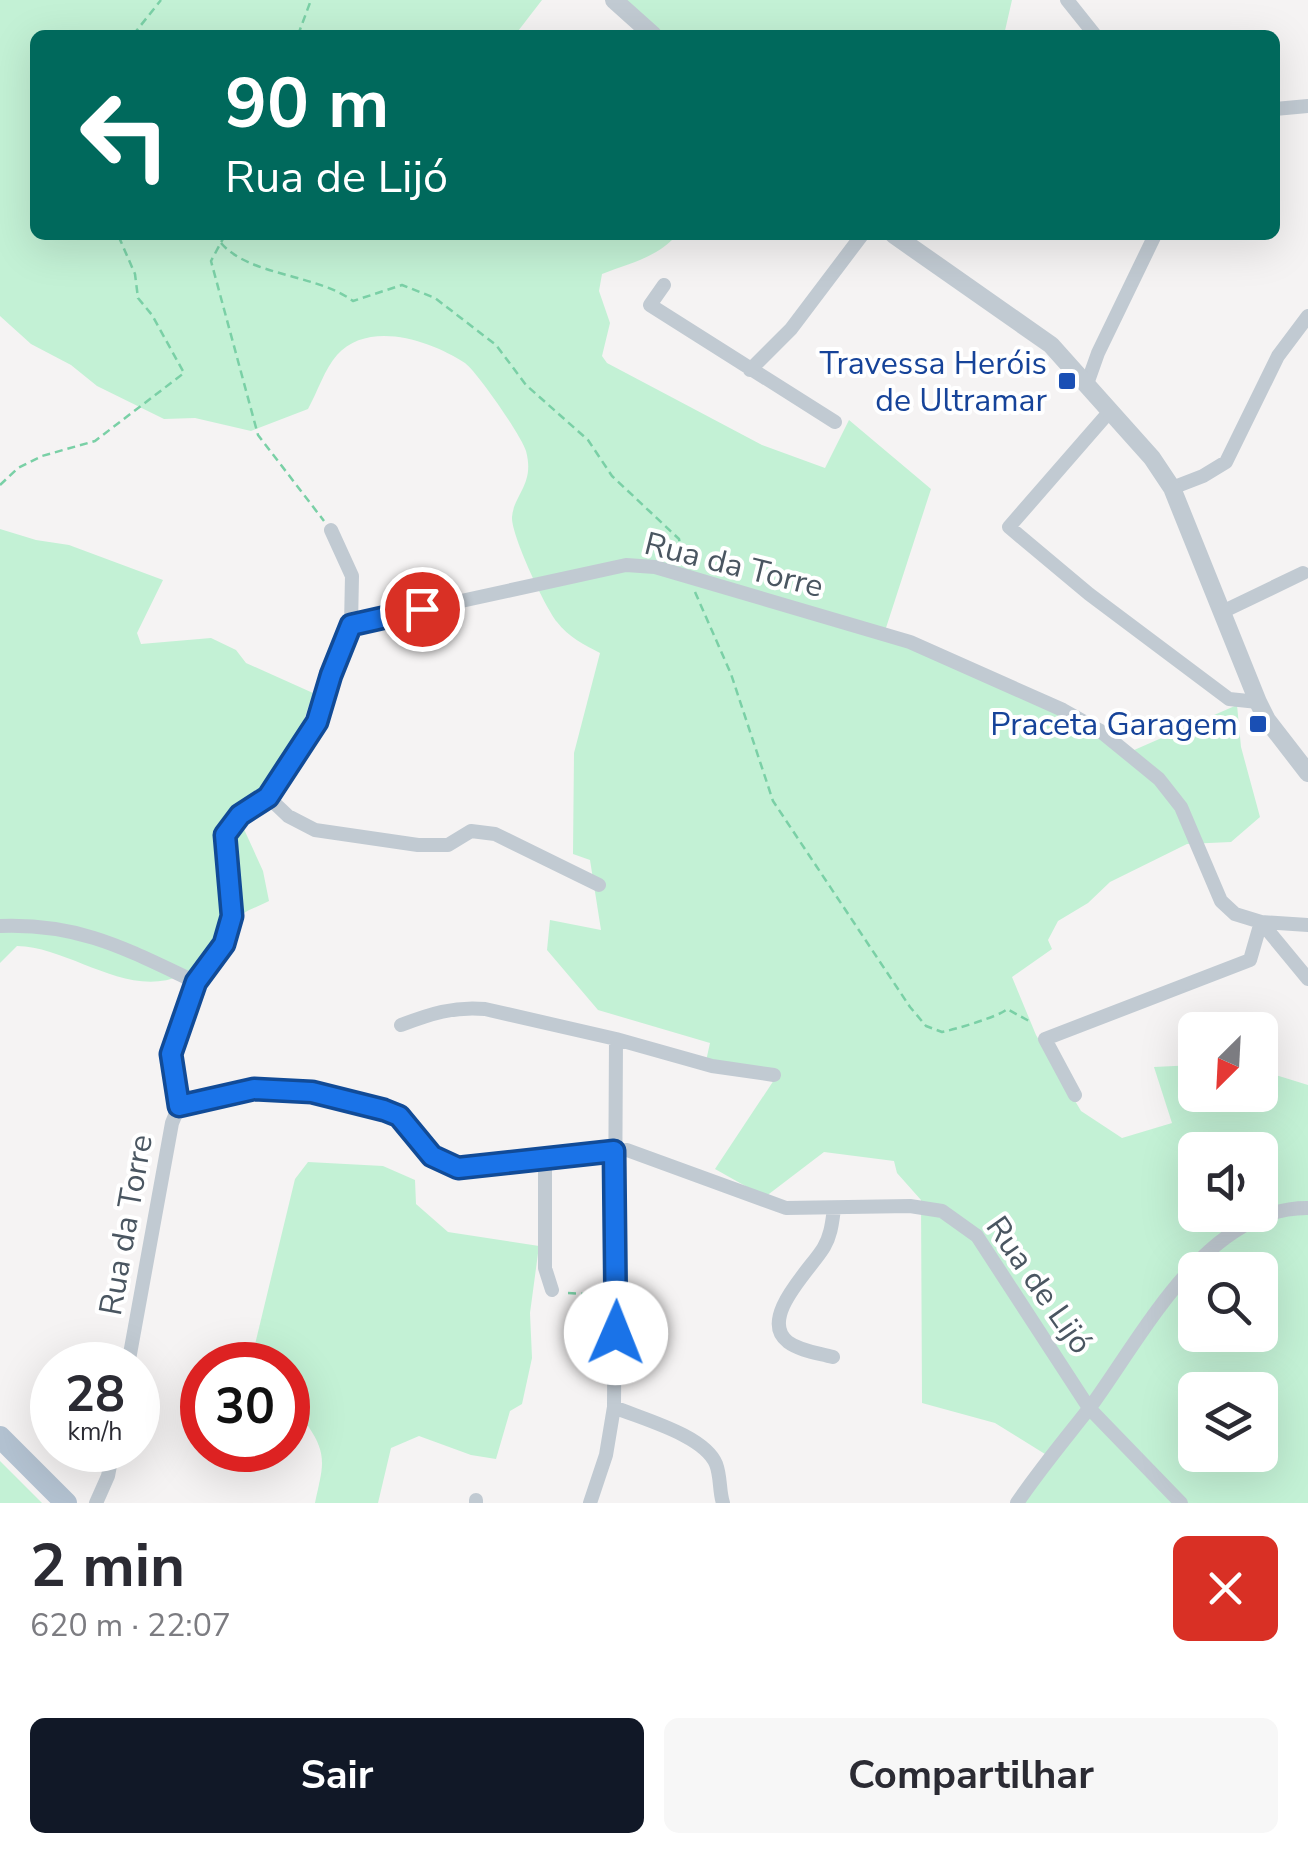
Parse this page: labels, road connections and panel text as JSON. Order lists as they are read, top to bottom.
{
  "streets": {
    "street": ["Rua da Torre", "Rua de Lijó"]
  },
  "crossings": [
    ["Rua da Torre", "Rua de Lijó"]
  ],
  "places": {
    "transit": ["Travessa Heróis de Ultramar", "Praceta Garagem"]
  },
  "north": "bottom left",
  "page": {
    "turn": ["90 m", "Rua de Lijó"],
    "speed": "28 km/h",
    "limit": "30",
    "heading": ["2 min", "620 m · 22:07"],
    "buttons": ["Sair", "Compartilhar"]
  }
}
